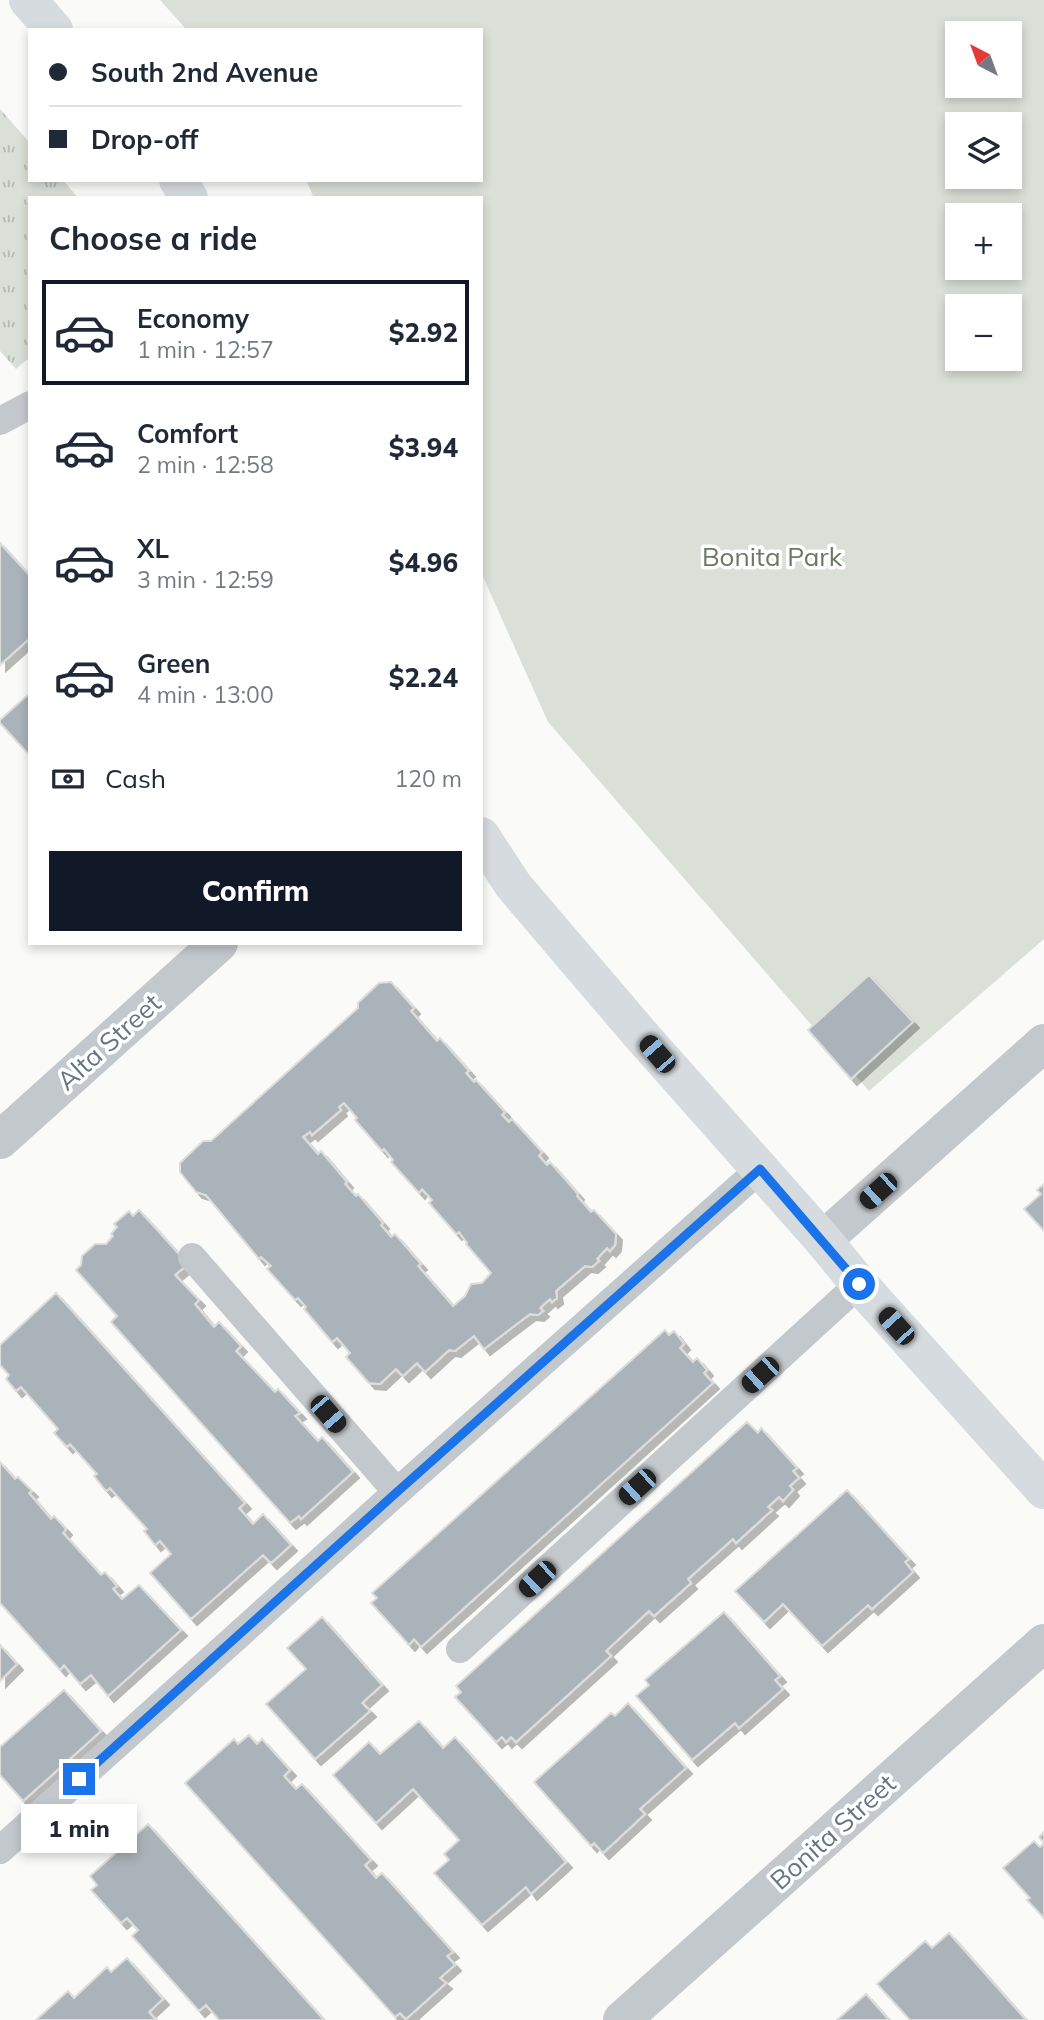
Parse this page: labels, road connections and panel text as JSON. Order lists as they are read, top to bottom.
{
  "streets": {
    "street": ["Alta Street", "Bonita Street"]
  },
  "parks": ["Bonita Park"],
  "north": "top left",
  "page": {
    "map_buttons": ["+", "−"],
    "banner": ["South 2nd Avenue", "Drop-off"],
    "heading": "Choose a ride",
    "list": [
      {
        "name": "Economy",
        "note": "1 min · 12:57",
        "value": "$2.92"
      },
      {
        "name": "Comfort",
        "note": "2 min · 12:58",
        "value": "$3.94"
      },
      {
        "name": "XL",
        "note": "3 min · 12:59",
        "value": "$4.96"
      },
      {
        "name": "Green",
        "note": "4 min · 13:00",
        "value": "$2.24"
      }
    ],
    "pay": ["Cash", "120 m"],
    "buttons": "Confirm",
    "bubble": "1 min"
  }
}
